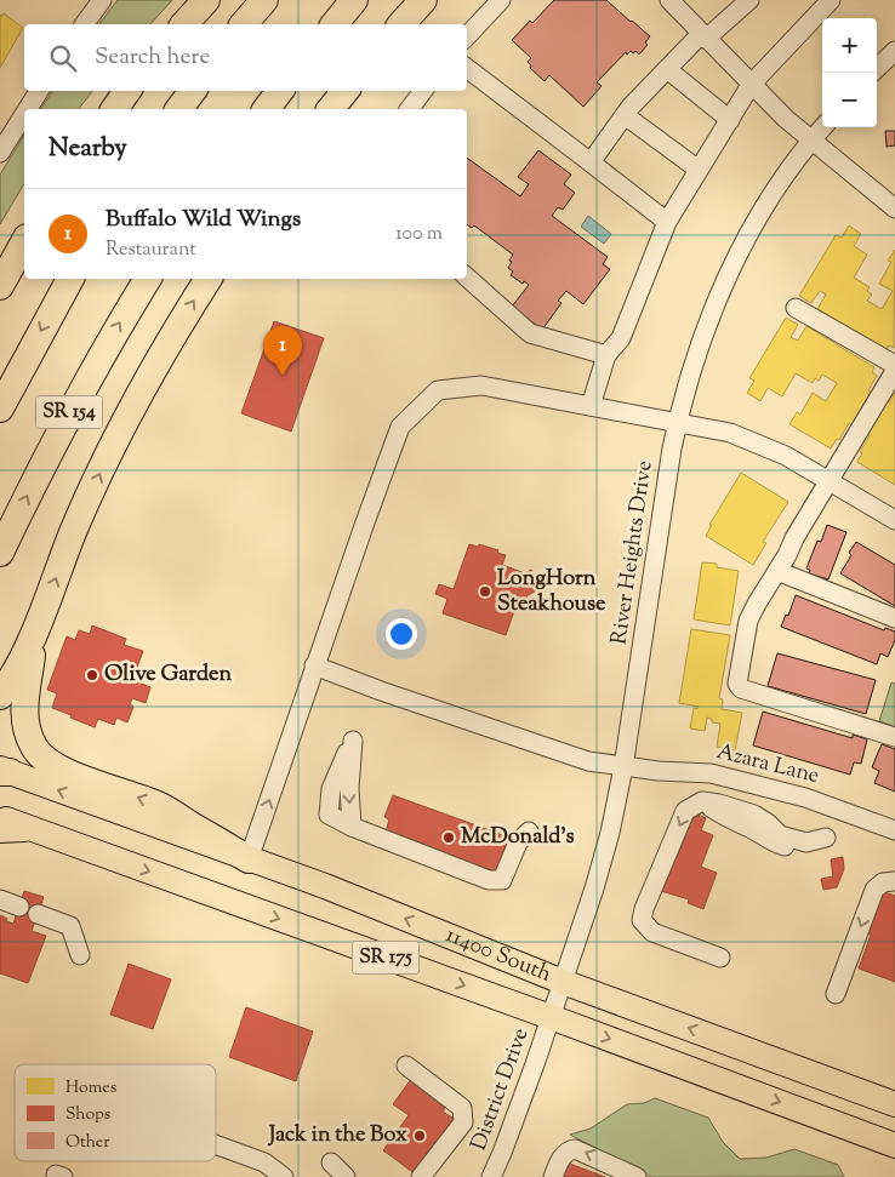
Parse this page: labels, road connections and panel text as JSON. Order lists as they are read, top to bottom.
{
  "streets": {
    "highway": ["SR 154"],
    "main road": ["11400 South", "SR 175"],
    "street": ["River Heights Drive", "Azara Lane", "District Drive"]
  },
  "crossings": [
    ["River Heights Drive", "Azara Lane"],
    ["River Heights Drive", "11400 South"],
    ["River Heights Drive", "District Drive"],
    ["11400 South", "District Drive"]
  ],
  "places": [
    "LongHorn Steakhouse",
    "Olive Garden",
    "McDonald's",
    "Jack in the Box"
  ],
  "legend": ["Homes", "Shops", "Other"],
  "page": {
    "map_buttons": ["+", "−"],
    "search": "Search here",
    "heading": "Nearby",
    "list": [
      {
        "mark": "1",
        "name": "Buffalo Wild Wings",
        "note": "Restaurant",
        "value": "100 m"
      }
    ],
    "pins": "1"
  }
}
